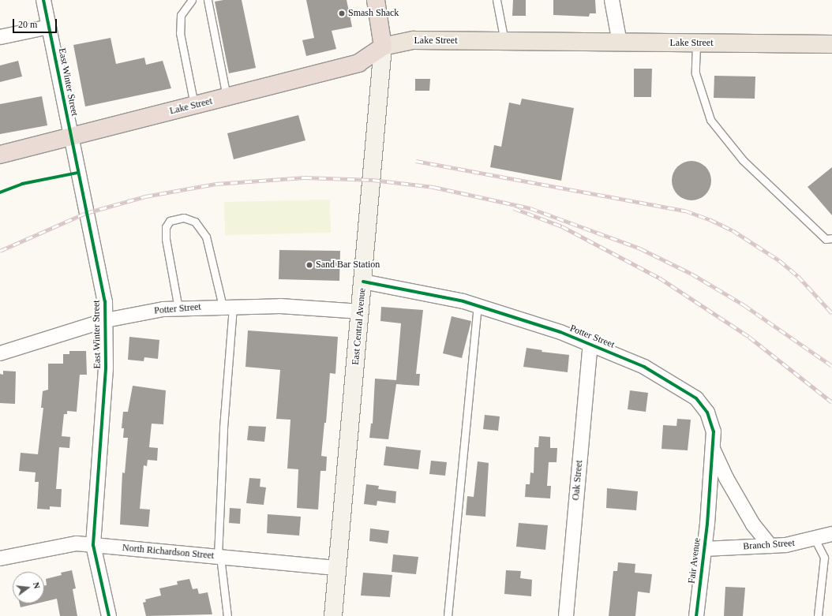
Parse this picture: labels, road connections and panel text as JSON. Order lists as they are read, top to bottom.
{
  "streets": {
    "highway": ["Lake Street", "East Central Avenue"],
    "street": [
      "East Winter Street",
      "Potter Street",
      "Oak Street",
      "Branch Street",
      "North Richardson Street",
      "Fair Avenue"
    ]
  },
  "crossings": [
    ["Lake Street", "East Winter Street"],
    ["Lake Street", "East Central Avenue"],
    ["East Winter Street", "Potter Street"],
    ["East Winter Street", "North Richardson Street"],
    ["Potter Street", "East Central Avenue"],
    ["Potter Street", "Oak Street"],
    ["Potter Street", "Fair Avenue"],
    ["East Central Avenue", "North Richardson Street"],
    ["Branch Street", "Fair Avenue"]
  ],
  "places": ["Smash Shack", "Sand Bar Station"],
  "scale_bar": "20 m",
  "north": "right"
}
